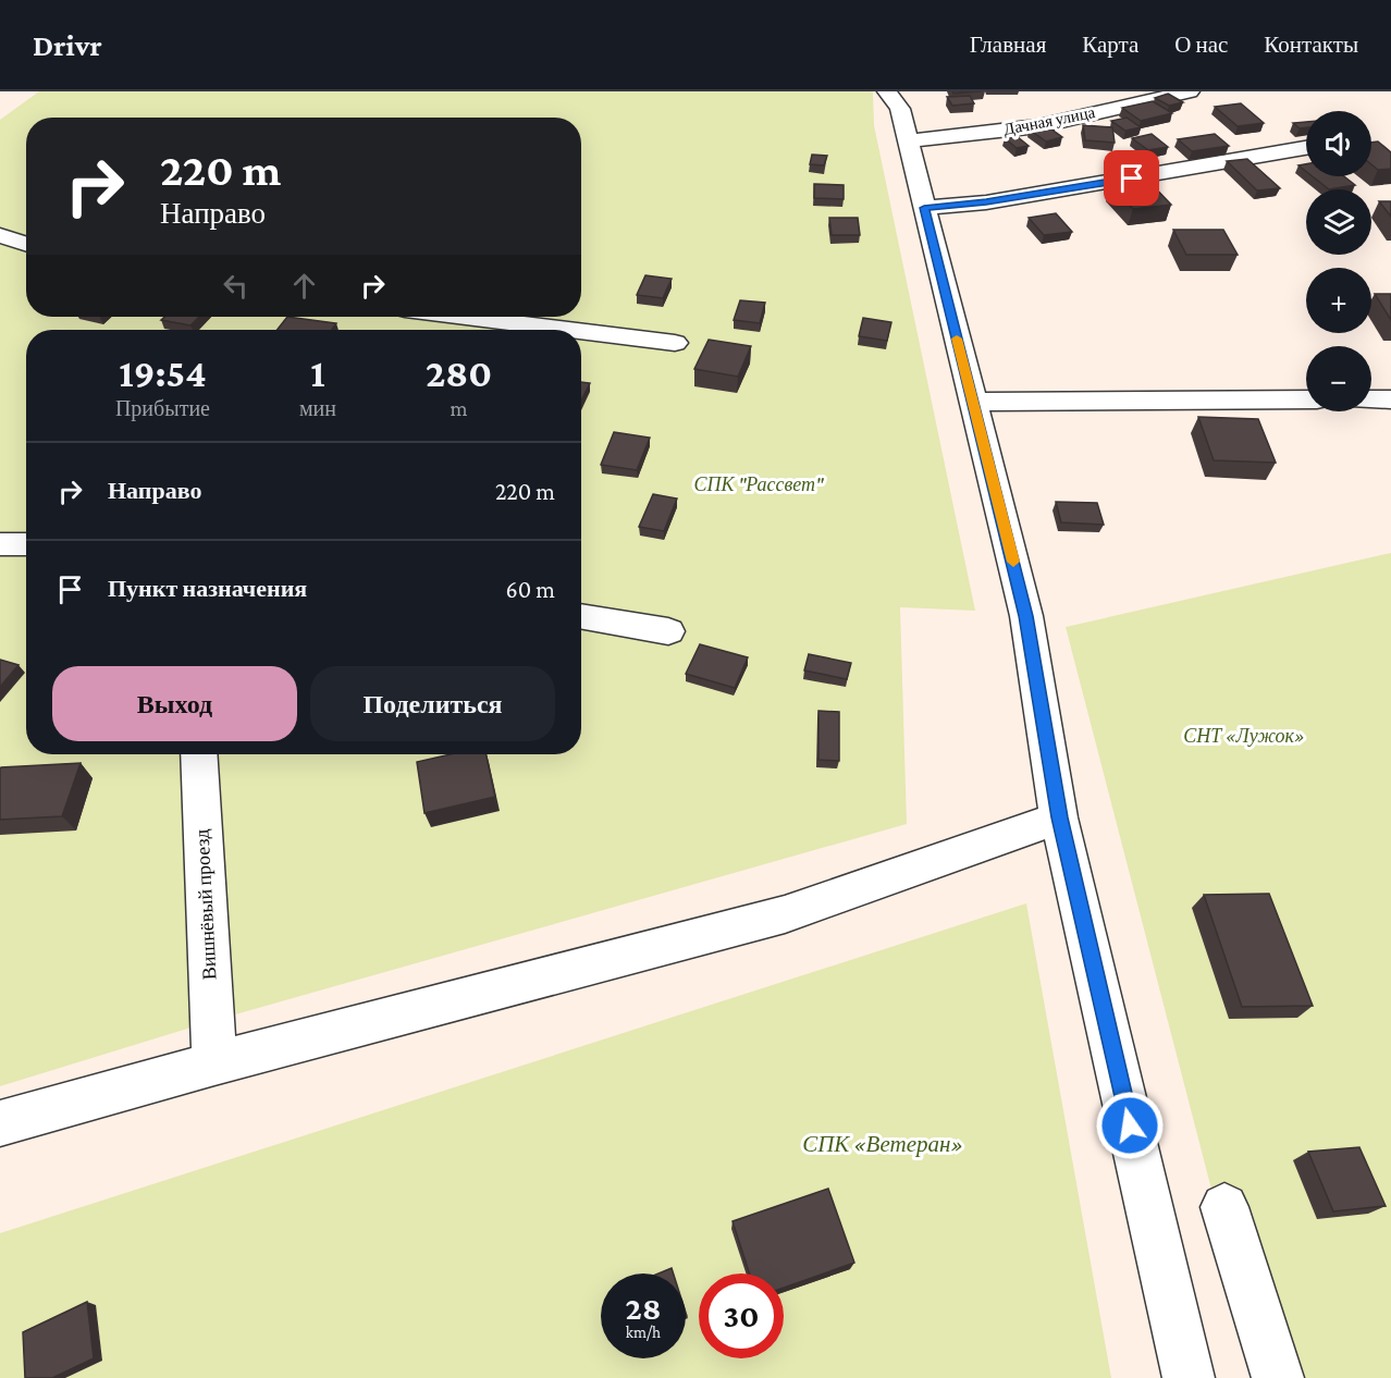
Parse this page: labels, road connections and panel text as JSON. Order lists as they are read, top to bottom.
{
  "streets": {
    "street": ["Дачная улица", "Вишнёвый проезд"]
  },
  "parks": ["СПК \"Рассвет\"", "СНТ «Лужок»", "СПК «Ветеран»"],
  "page": {
    "header": "Drivr",
    "nav": [
      "Главная",
      "Карта",
      "О нас",
      "Контакты"
    ],
    "map_buttons": ["+", "−"],
    "turn": ["220 m", "Направо"],
    "eta": [
      "19:54",
      "Прибытие",
      "1",
      "мин",
      "280",
      "m"
    ],
    "list": [
      {
        "name": "Направо",
        "value": "220 m"
      },
      {
        "name": "Пункт назначения",
        "value": "60 m"
      }
    ],
    "buttons": ["Выход", "Поделиться"],
    "speed": "28 km/h",
    "limit": "30"
  }
}
